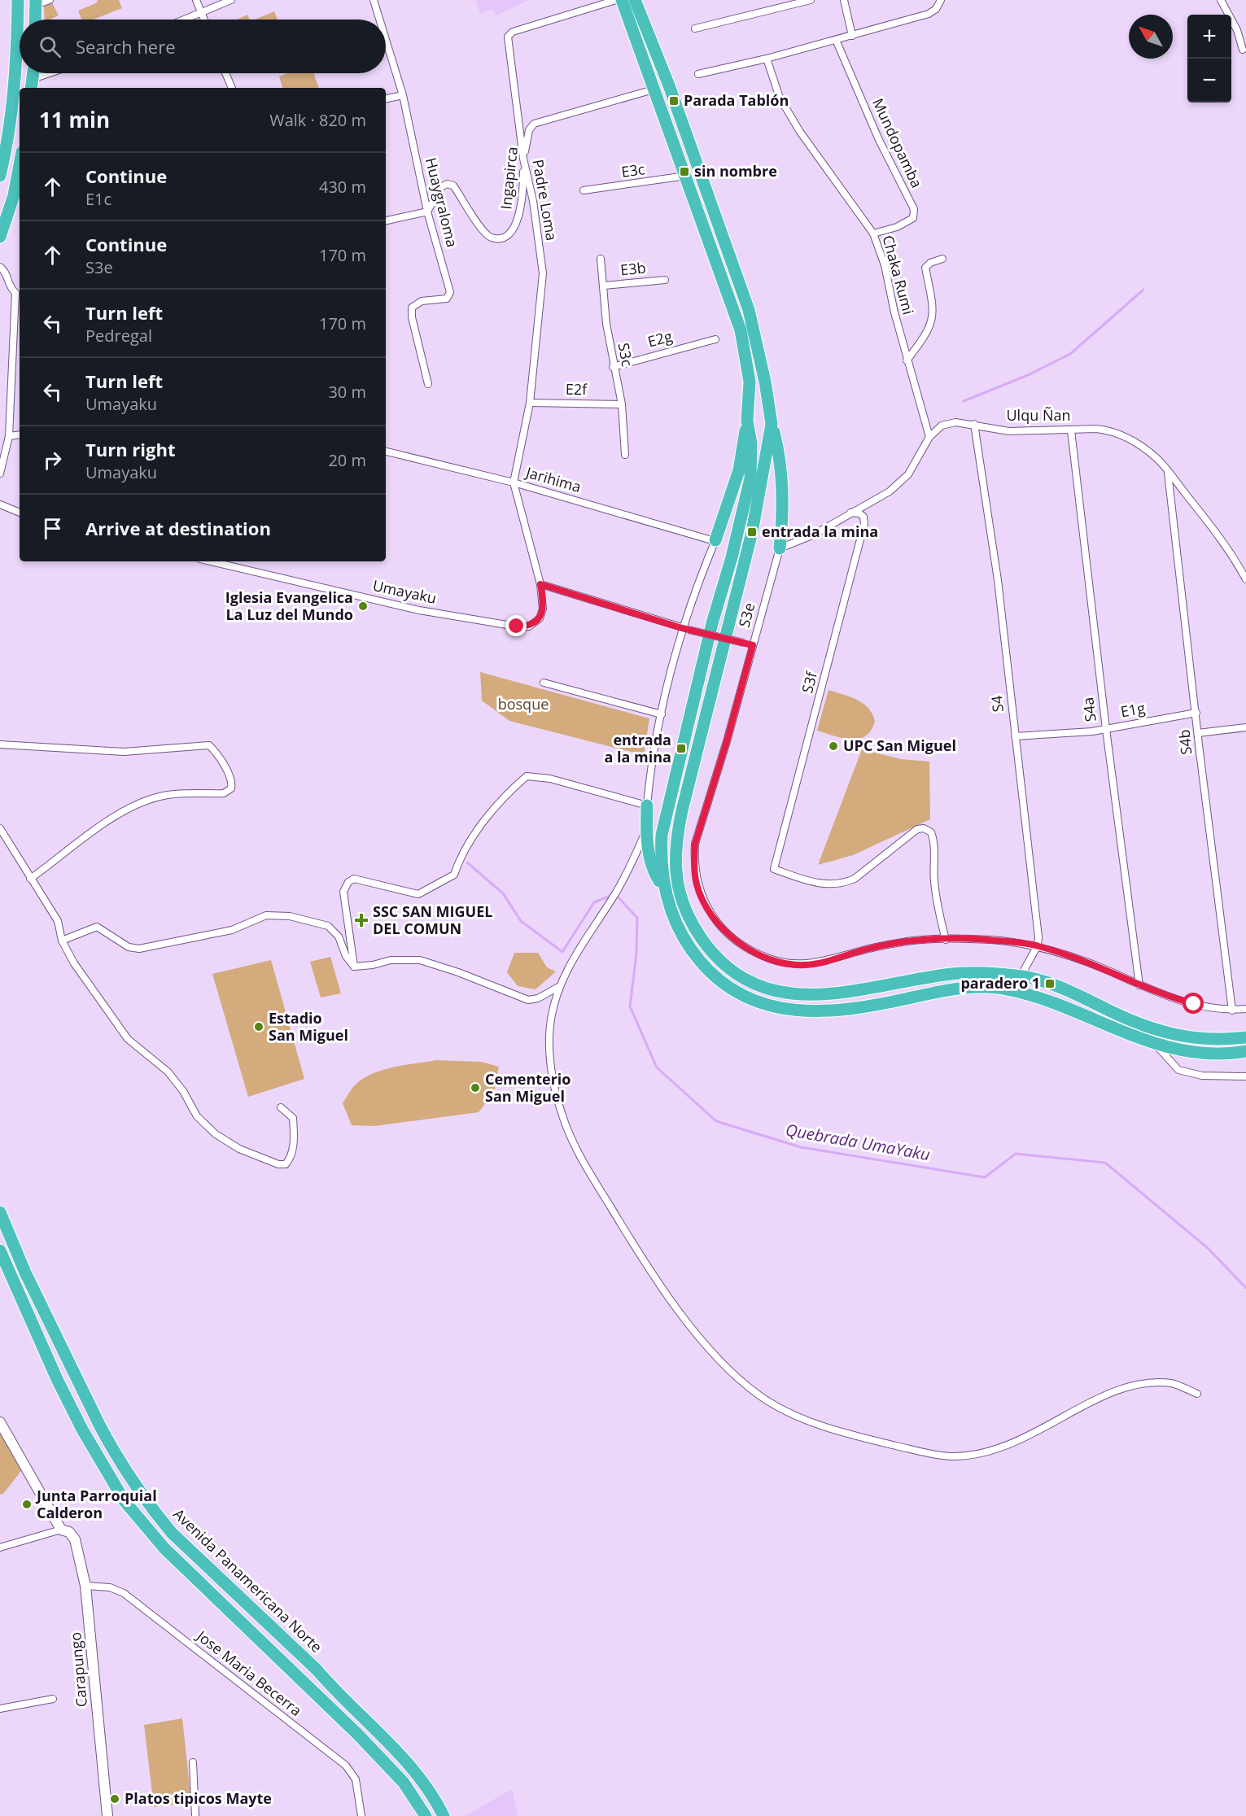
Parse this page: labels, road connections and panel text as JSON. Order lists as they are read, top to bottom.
{
  "streets": {
    "highway": ["Avenida Panamericana Norte"],
    "street": [
      "Mundopamba",
      "E3c",
      "Ingapirca",
      "Padre Loma",
      "Huaygraloma",
      "E3b",
      "Chaka Rumi",
      "E2g",
      "S3c",
      "E2f",
      "Ulqu Ñan",
      "Jarihima",
      "Umayaku",
      "S3e",
      "S3f",
      "S4",
      "S4a",
      "E1g",
      "S4b",
      "Carapungo",
      "Jose Maria Becerra"
    ]
  },
  "crossings": [
    ["Mundopamba", "Chaka Rumi"],
    ["Ingapirca", "Padre Loma"],
    ["Ingapirca", "Huaygraloma"],
    ["Padre Loma", "E2f"],
    ["Padre Loma", "Jarihima"],
    ["E3b", "S3c"],
    ["Chaka Rumi", "Ulqu Ñan"],
    ["E2g", "S3c"],
    ["S3c", "E2f"],
    ["Ulqu Ñan", "S3e"],
    ["Ulqu Ñan", "S3f"],
    ["Ulqu Ñan", "S4"],
    ["Ulqu Ñan", "S4a"],
    ["Ulqu Ñan", "S4b"],
    ["S3e", "S3f"],
    ["S3e", "S4"],
    ["S3e", "S4a"],
    ["S3e", "S4b"],
    ["S4", "E1g"],
    ["S4a", "E1g"],
    ["E1g", "S4b"],
    ["Carapungo", "Jose Maria Becerra"]
  ],
  "water": ["Quebrada UmaYaku"],
  "parks": ["bosque"],
  "places": {
    "transit": [
      "Parada Tablón",
      "sin nombre",
      "entrada la mina",
      "entrada a la mina",
      "paradero 1"
    ],
    "other": [
      "Iglesia Evangelica La Luz del Mundo",
      "UPC San Miguel",
      "Estadio San Miguel",
      "Cementerio San Miguel",
      "Junta Parroquial Calderon",
      "Platos tipicos Mayte"
    ],
    "health": ["SSC SAN MIGUEL DEL COMUN"]
  },
  "north": "top left",
  "page": {
    "map_buttons": ["+", "−"],
    "search": "Search here",
    "heading": ["11 min", "Walk · 820 m"],
    "list": [
      ["Continue", "E1c", "430 m"],
      ["Continue", "S3e", "170 m"],
      ["Turn left", "Pedregal", "170 m"],
      ["Turn left", "Umayaku", "30 m"],
      ["Turn right", "Umayaku", "20 m"],
      "Arrive at destination"
    ]
  }
}
